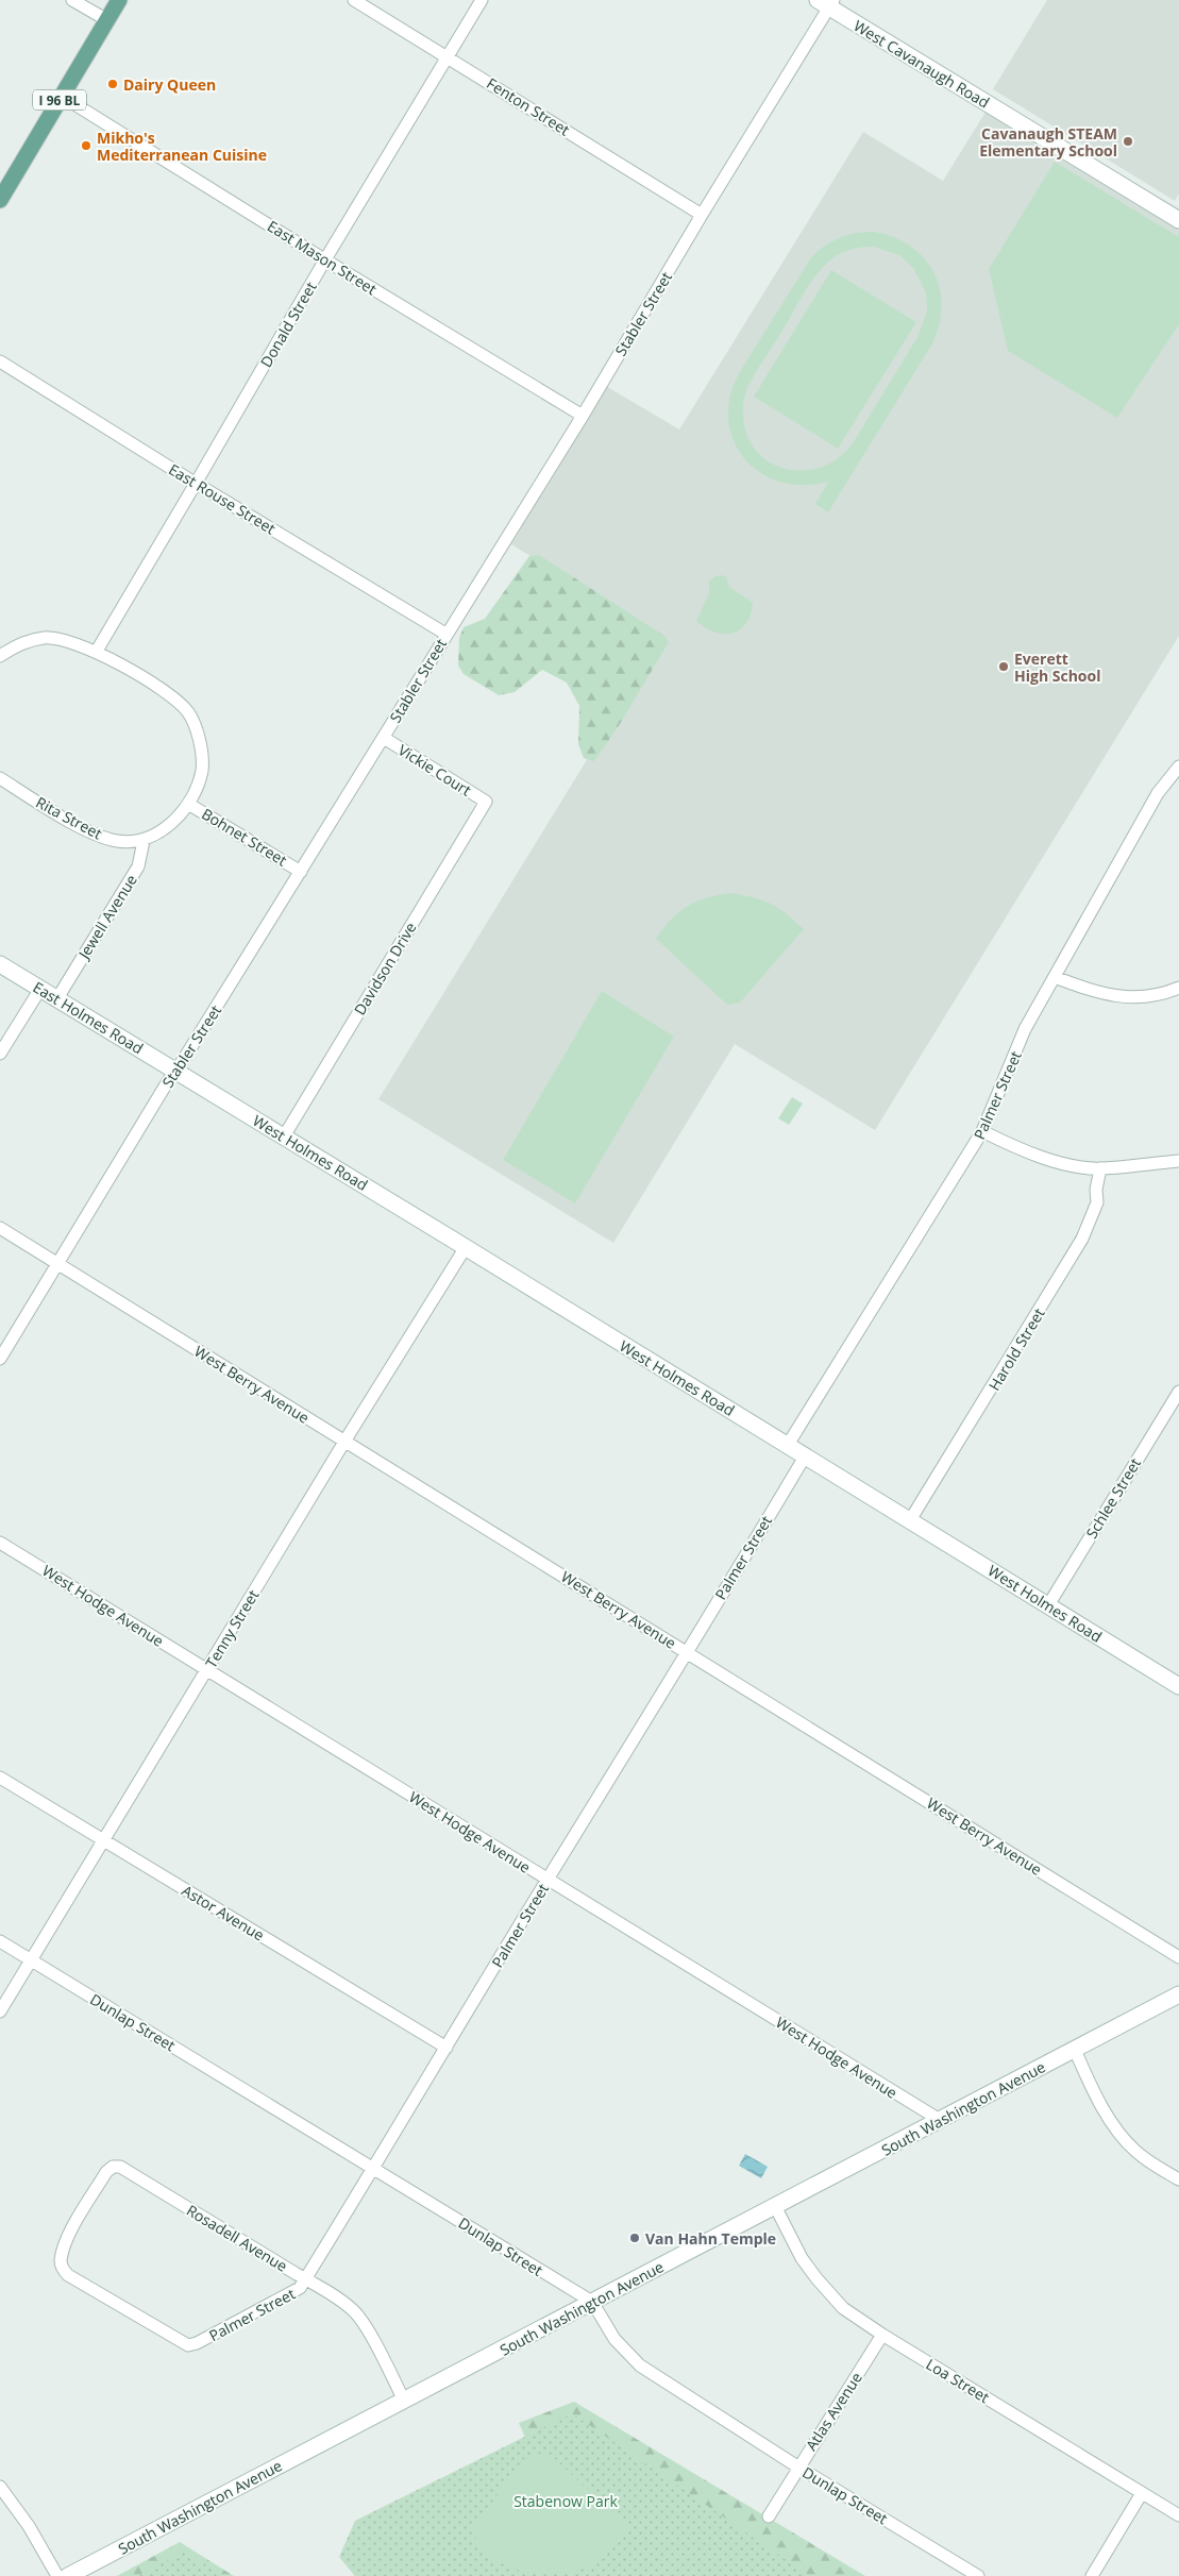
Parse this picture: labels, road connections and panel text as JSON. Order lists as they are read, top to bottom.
{
  "streets": {
    "main road": ["I 96 BL"],
    "street": [
      "West Cavanaugh Road",
      "Fenton Street",
      "East Mason Street",
      "Stabler Street",
      "Donald Street",
      "East Rouse Street",
      "Vickie Court",
      "Rita Street",
      "Bohnet Street",
      "Jewell Avenue",
      "Davidson Drive",
      "East Holmes Road",
      "Palmer Street",
      "West Holmes Road",
      "Harold Street",
      "West Berry Avenue",
      "Schlee Street",
      "West Hodge Avenue",
      "Tenny Street",
      "Astor Avenue",
      "Dunlap Street",
      "South Washington Avenue",
      "Rosadell Avenue",
      "Loa Street",
      "Atlas Avenue"
    ]
  },
  "crossings": [
    ["West Cavanaugh Road", "Stabler Street"],
    ["I 96 BL", "East Mason Street"],
    ["Fenton Street", "Stabler Street"],
    ["Fenton Street", "Donald Street"],
    ["East Mason Street", "Stabler Street"],
    ["East Mason Street", "Donald Street"],
    ["Stabler Street", "East Rouse Street"],
    ["Stabler Street", "Vickie Court"],
    ["Stabler Street", "Bohnet Street"],
    ["Stabler Street", "East Holmes Road"],
    ["Stabler Street", "West Holmes Road"],
    ["Stabler Street", "West Berry Avenue"],
    ["Donald Street", "East Rouse Street"],
    ["Vickie Court", "Davidson Drive"],
    ["Rita Street", "Jewell Avenue"],
    ["Jewell Avenue", "East Holmes Road"],
    ["Davidson Drive", "West Holmes Road"],
    ["East Holmes Road", "West Holmes Road"],
    ["Palmer Street", "West Holmes Road"],
    ["Palmer Street", "West Berry Avenue"],
    ["Palmer Street", "West Hodge Avenue"],
    ["Palmer Street", "Astor Avenue"],
    ["Palmer Street", "Dunlap Street"],
    ["Palmer Street", "Rosadell Avenue"],
    ["West Holmes Road", "Harold Street"],
    ["West Holmes Road", "Schlee Street"],
    ["West Holmes Road", "Tenny Street"],
    ["West Berry Avenue", "Tenny Street"],
    ["West Hodge Avenue", "Tenny Street"],
    ["West Hodge Avenue", "South Washington Avenue"],
    ["Tenny Street", "Astor Avenue"],
    ["Tenny Street", "Dunlap Street"],
    ["Dunlap Street", "South Washington Avenue"],
    ["Dunlap Street", "Atlas Avenue"],
    ["South Washington Avenue", "Rosadell Avenue"],
    ["South Washington Avenue", "Loa Street"],
    ["Loa Street", "Atlas Avenue"]
  ],
  "parks": ["Stabenow Park"],
  "places": [
    "Dairy Queen",
    "Cavanaugh STEAM Elementary School",
    "Mikho's Mediterranean Cuisine",
    "Everett High School",
    "Van Hahn Temple"
  ]
}
